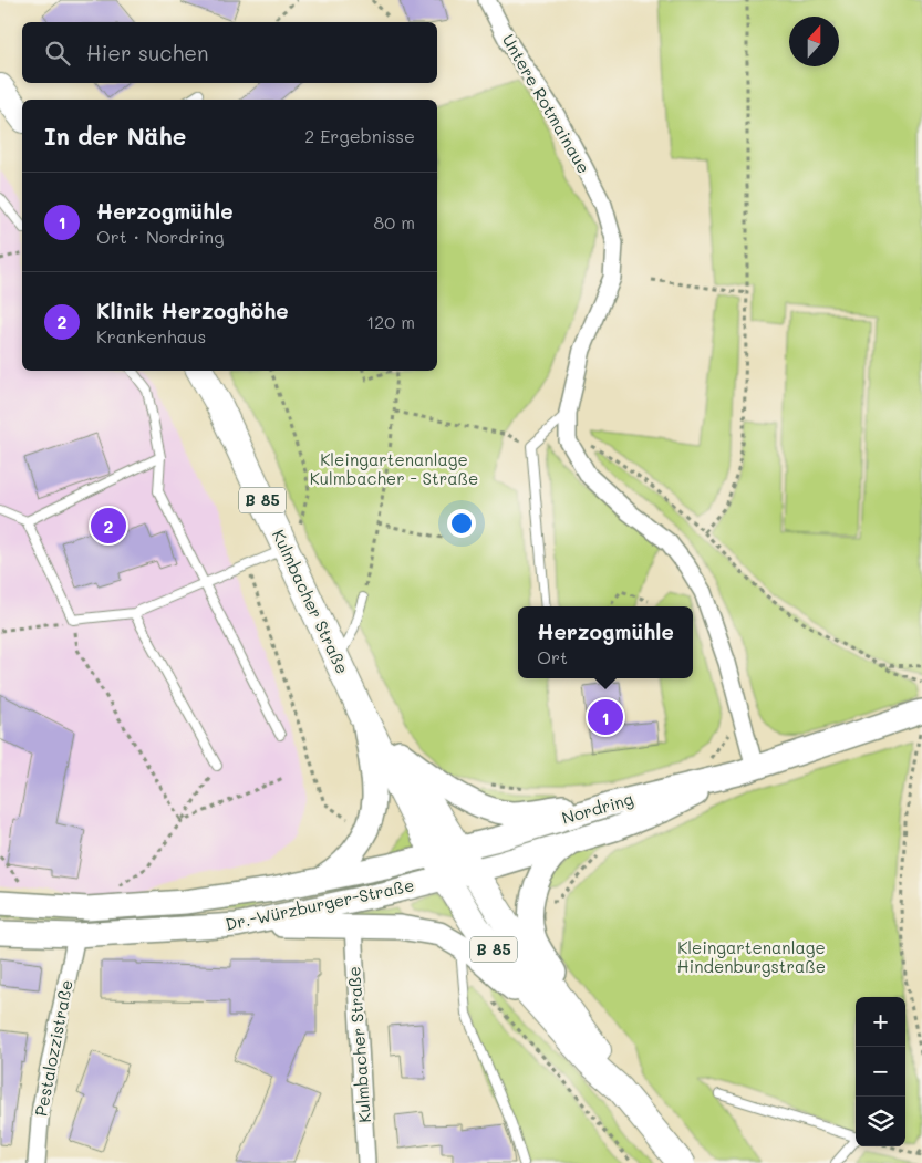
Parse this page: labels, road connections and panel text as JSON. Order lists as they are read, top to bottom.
{
  "streets": {
    "main road": [
      "B 85",
      "Kulmbacher Straße",
      "Nordring",
      "Dr.-Würzburger-Straße"
    ],
    "street": ["Untere Rotmainaue", "Pestalozzistraße"]
  },
  "crossings": [
    ["B 85", "Kulmbacher Straße"],
    ["B 85", "Nordring"],
    ["B 85", "Dr.-Würzburger-Straße"],
    ["Kulmbacher Straße", "Nordring"],
    ["Kulmbacher Straße", "Dr.-Würzburger-Straße"],
    ["Nordring", "Dr.-Würzburger-Straße"],
    ["Dr.-Würzburger-Straße", "Pestalozzistraße"]
  ],
  "parks": ["Kleingartenanlage Kulmbacher - Straße", "Kleingartenanlage Hindenburgstraße"],
  "north": "top",
  "page": {
    "search": "Hier suchen",
    "heading": ["In der Nähe", "2 Ergebnisse"],
    "list": [
      {
        "mark": "1",
        "name": "Herzogmühle",
        "note": "Ort · Nordring",
        "value": "80 m"
      },
      {
        "mark": "2",
        "name": "Klinik Herzoghöhe",
        "note": "Krankenhaus",
        "value": "120 m"
      }
    ],
    "pins": ["2", "1"],
    "popup": ["Herzogmühle", "Ort"],
    "map_buttons": ["+", "−"]
  }
}
